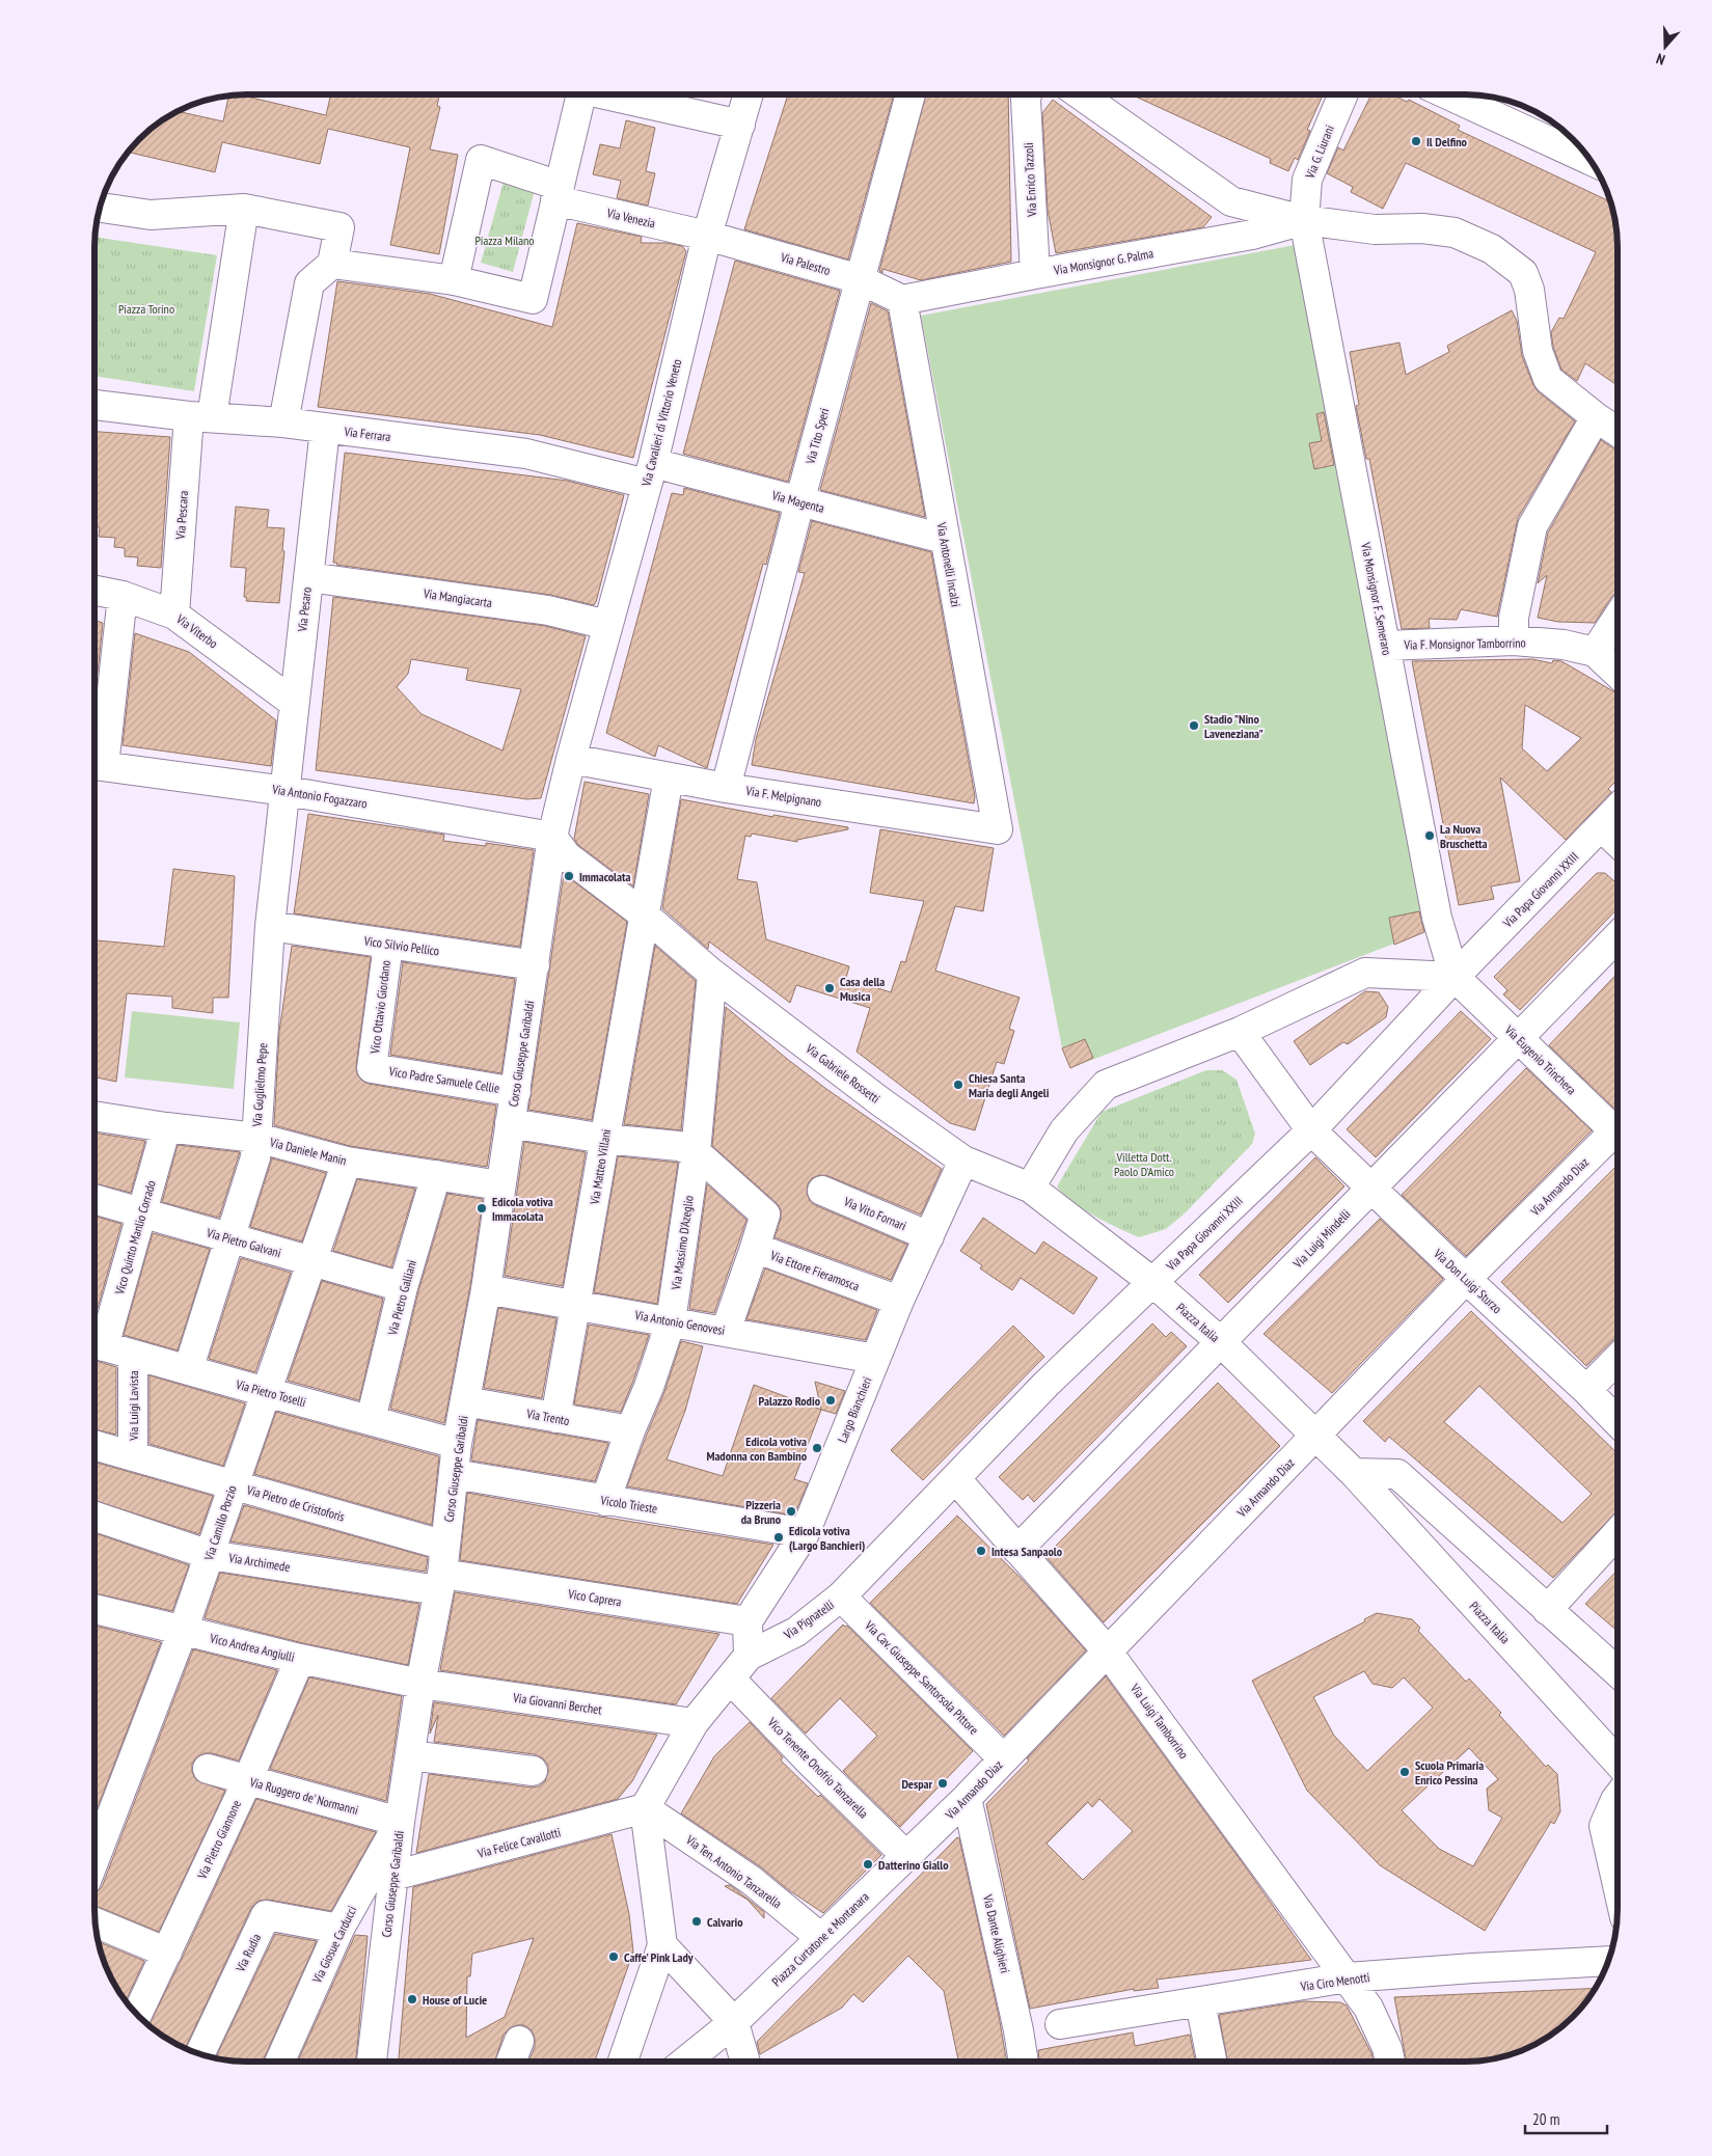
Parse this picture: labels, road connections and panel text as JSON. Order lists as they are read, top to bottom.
{
  "streets": {
    "street": [
      "Via G. Liurani",
      "Via Enrico Tazzoli",
      "Via Venezia",
      "Via Monsignor G. Palma",
      "Via Palestro",
      "Via Cavalieri di Vittorio Veneto",
      "Via Ferrara",
      "Via Tito Speri",
      "Via Magenta",
      "Via Pescara",
      "Via Antonelli Incalzi",
      "Via Mangiacarta",
      "Via Monsignor F. Semeraro",
      "Via Pesaro",
      "Via Viterbo",
      "Via F. Monsignor Tamborrino",
      "Via Antonio Fogazzaro",
      "Via F. Melpignano",
      "Via Papa Giovanni XXIII",
      "Vico Silvio Pellico",
      "Vico Ottavio Giordano",
      "Corso Giuseppe Garibaldi",
      "Via Eugenio Trinchera",
      "Via Gabriele Rossetti",
      "Vico Padre Samuele Cellie",
      "Via Guglielmo Pepe",
      "Via Daniele Manin",
      "Via Matteo Villani",
      "Via Armando Diaz",
      "Via Vito Fornari",
      "Vico Quinto Manlio Corrado",
      "Via Luigi Mindelli",
      "Via Pietro Galvani",
      "Via Massimo D'Azeglio",
      "Via Ettore Fieramosca",
      "Via Don Luigi Sturzo",
      "Via Pietro Galliani",
      "Via Antonio Genovesi",
      "Piazza Italia",
      "Via Pietro Toselli",
      "Via Luigi Lavista",
      "Largo Bianchieri",
      "Via Trento",
      "Via Pietro de Cristoforis",
      "Vicolo Trieste",
      "Via Camillo Porzio",
      "Via Archimede",
      "Vico Caprera",
      "Via Pignatelli",
      "Vico Andrea Angiulli",
      "Via Cav. Giuseppe Santorsola Pittore",
      "Via Giovanni Berchet",
      "Via Luigi Tamborrino",
      "Vico Tenente Onofrio Tanzarella",
      "Via Ruggero de' Normanni",
      "Via Pietro Giannone",
      "Via Felice Cavallotti",
      "Via Ten. Antonio Tanzarella",
      "Via Dante Alighieri",
      "Piazza Curtatone e Montanara",
      "Via Giosue Carducci",
      "Via Rudia",
      "Via Ciro Menotti"
    ]
  },
  "crossings": [
    ["Via G. Liurani", "Via Monsignor G. Palma"],
    ["Via G. Liurani", "Via Monsignor F. Semeraro"],
    ["Via Enrico Tazzoli", "Via Monsignor G. Palma"],
    ["Via Venezia", "Via Palestro"],
    ["Via Venezia", "Via Cavalieri di Vittorio Veneto"],
    ["Via Monsignor G. Palma", "Via Palestro"],
    ["Via Monsignor G. Palma", "Via Antonelli Incalzi"],
    ["Via Monsignor G. Palma", "Via Monsignor F. Semeraro"],
    ["Via Palestro", "Via Cavalieri di Vittorio Veneto"],
    ["Via Palestro", "Via Tito Speri"],
    ["Via Palestro", "Via Antonelli Incalzi"],
    ["Via Cavalieri di Vittorio Veneto", "Via Ferrara"],
    ["Via Cavalieri di Vittorio Veneto", "Via Magenta"],
    ["Via Cavalieri di Vittorio Veneto", "Via Mangiacarta"],
    ["Via Cavalieri di Vittorio Veneto", "Via Antonio Fogazzaro"],
    ["Via Cavalieri di Vittorio Veneto", "Via F. Melpignano"],
    ["Via Cavalieri di Vittorio Veneto", "Corso Giuseppe Garibaldi"],
    ["Via Cavalieri di Vittorio Veneto", "Via Gabriele Rossetti"],
    ["Via Ferrara", "Via Magenta"],
    ["Via Ferrara", "Via Pescara"],
    ["Via Ferrara", "Via Pesaro"],
    ["Via Tito Speri", "Via Magenta"],
    ["Via Tito Speri", "Via F. Melpignano"],
    ["Via Magenta", "Via Antonelli Incalzi"],
    ["Via Pescara", "Via Viterbo"],
    ["Via Antonelli Incalzi", "Via F. Melpignano"],
    ["Via Mangiacarta", "Via Pesaro"],
    ["Via Monsignor F. Semeraro", "Via F. Monsignor Tamborrino"],
    ["Via Monsignor F. Semeraro", "Via Papa Giovanni XXIII"],
    ["Via Monsignor F. Semeraro", "Via Eugenio Trinchera"],
    ["Via Pesaro", "Via Viterbo"],
    ["Via Pesaro", "Via Antonio Fogazzaro"],
    ["Via Pesaro", "Via Guglielmo Pepe"],
    ["Via Antonio Fogazzaro", "Corso Giuseppe Garibaldi"],
    ["Via Antonio Fogazzaro", "Via Gabriele Rossetti"],
    ["Via Antonio Fogazzaro", "Via Guglielmo Pepe"],
    ["Via F. Melpignano", "Via Matteo Villani"],
    ["Via Papa Giovanni XXIII", "Via Eugenio Trinchera"],
    ["Via Papa Giovanni XXIII", "Via Gabriele Rossetti"],
    ["Via Papa Giovanni XXIII", "Via Don Luigi Sturzo"],
    ["Via Papa Giovanni XXIII", "Piazza Italia"],
    ["Via Papa Giovanni XXIII", "Via Pignatelli"],
    ["Via Papa Giovanni XXIII", "Via Luigi Tamborrino"],
    ["Vico Silvio Pellico", "Vico Ottavio Giordano"],
    ["Vico Silvio Pellico", "Corso Giuseppe Garibaldi"],
    ["Vico Silvio Pellico", "Via Guglielmo Pepe"],
    ["Vico Ottavio Giordano", "Vico Padre Samuele Cellie"],
    ["Corso Giuseppe Garibaldi", "Via Gabriele Rossetti"],
    ["Corso Giuseppe Garibaldi", "Vico Padre Samuele Cellie"],
    ["Corso Giuseppe Garibaldi", "Via Daniele Manin"],
    ["Corso Giuseppe Garibaldi", "Via Antonio Genovesi"],
    ["Corso Giuseppe Garibaldi", "Via Pietro Toselli"],
    ["Corso Giuseppe Garibaldi", "Via Trento"],
    ["Corso Giuseppe Garibaldi", "Via Pietro de Cristoforis"],
    ["Corso Giuseppe Garibaldi", "Vicolo Trieste"],
    ["Corso Giuseppe Garibaldi", "Via Archimede"],
    ["Corso Giuseppe Garibaldi", "Vico Caprera"],
    ["Corso Giuseppe Garibaldi", "Vico Andrea Angiulli"],
    ["Corso Giuseppe Garibaldi", "Via Giovanni Berchet"],
    ["Corso Giuseppe Garibaldi", "Via Ruggero de' Normanni"],
    ["Corso Giuseppe Garibaldi", "Via Felice Cavallotti"],
    ["Corso Giuseppe Garibaldi", "Via Giosue Carducci"],
    ["Via Eugenio Trinchera", "Via Luigi Mindelli"],
    ["Via Gabriele Rossetti", "Via Matteo Villani"],
    ["Via Gabriele Rossetti", "Via Massimo D'Azeglio"],
    ["Via Gabriele Rossetti", "Piazza Italia"],
    ["Via Gabriele Rossetti", "Largo Bianchieri"],
    ["Via Guglielmo Pepe", "Via Daniele Manin"],
    ["Via Guglielmo Pepe", "Via Pietro Galvani"],
    ["Via Guglielmo Pepe", "Via Pietro Toselli"],
    ["Via Daniele Manin", "Vico Quinto Manlio Corrado"],
    ["Via Daniele Manin", "Via Pietro Galliani"],
    ["Via Daniele Manin", "Via Camillo Porzio"],
    ["Via Matteo Villani", "Via Antonio Genovesi"],
    ["Via Matteo Villani", "Via Trento"],
    ["Via Armando Diaz", "Via Don Luigi Sturzo"],
    ["Via Armando Diaz", "Piazza Italia"],
    ["Via Armando Diaz", "Via Cav. Giuseppe Santorsola Pittore"],
    ["Via Armando Diaz", "Via Luigi Tamborrino"],
    ["Via Armando Diaz", "Vico Tenente Onofrio Tanzarella"],
    ["Via Armando Diaz", "Via Dante Alighieri"],
    ["Via Armando Diaz", "Piazza Curtatone e Montanara"],
    ["Via Vito Fornari", "Largo Bianchieri"],
    ["Vico Quinto Manlio Corrado", "Via Pietro Galvani"],
    ["Vico Quinto Manlio Corrado", "Via Pietro Toselli"],
    ["Via Luigi Mindelli", "Via Don Luigi Sturzo"],
    ["Via Luigi Mindelli", "Piazza Italia"],
    ["Via Luigi Mindelli", "Via Luigi Tamborrino"],
    ["Via Pietro Galvani", "Via Pietro Galliani"],
    ["Via Pietro Galvani", "Via Camillo Porzio"],
    ["Via Massimo D'Azeglio", "Via Antonio Genovesi"],
    ["Via Massimo D'Azeglio", "Via Trento"],
    ["Via Massimo D'Azeglio", "Vicolo Trieste"],
    ["Via Ettore Fieramosca", "Via Antonio Genovesi"],
    ["Via Ettore Fieramosca", "Largo Bianchieri"],
    ["Via Pietro Galliani", "Via Pietro Toselli"],
    ["Via Antonio Genovesi", "Largo Bianchieri"],
    ["Via Pietro Toselli", "Via Luigi Lavista"],
    ["Via Pietro Toselli", "Via Camillo Porzio"],
    ["Via Luigi Lavista", "Via Pietro de Cristoforis"],
    ["Largo Bianchieri", "Vicolo Trieste"],
    ["Largo Bianchieri", "Vico Caprera"],
    ["Via Pietro de Cristoforis", "Via Camillo Porzio"],
    ["Via Camillo Porzio", "Via Archimede"],
    ["Via Camillo Porzio", "Vico Andrea Angiulli"],
    ["Via Archimede", "Vico Caprera"],
    ["Via Pignatelli", "Via Cav. Giuseppe Santorsola Pittore"],
    ["Via Pignatelli", "Via Giovanni Berchet"],
    ["Via Pignatelli", "Via Luigi Tamborrino"],
    ["Via Pignatelli", "Vico Tenente Onofrio Tanzarella"],
    ["Via Pignatelli", "Via Felice Cavallotti"],
    ["Via Pignatelli", "Via Ten. Antonio Tanzarella"],
    ["Vico Andrea Angiulli", "Via Giovanni Berchet"],
    ["Vico Andrea Angiulli", "Via Pietro Giannone"],
    ["Via Luigi Tamborrino", "Via Ciro Menotti"],
    ["Vico Tenente Onofrio Tanzarella", "Piazza Curtatone e Montanara"],
    ["Via Ruggero de' Normanni", "Via Pietro Giannone"],
    ["Via Ruggero de' Normanni", "Via Giosue Carducci"],
    ["Via Felice Cavallotti", "Via Ten. Antonio Tanzarella"],
    ["Via Ten. Antonio Tanzarella", "Piazza Curtatone e Montanara"],
    ["Via Giosue Carducci", "Via Rudia"]
  ],
  "parks": ["Piazza Milano", "Piazza Torino", "Villetta Dott. Paolo D'Amico"],
  "places": [
    "Il Delfino",
    "Stadio \"Nino Laveneziana\"",
    "La Nuova Bruschetta",
    "Immacolata",
    "Casa della Musica",
    "Chiesa Santa Maria degli Angeli",
    "Edicola votiva Immacolata",
    "Palazzo Rodio",
    "Edicola votiva Madonna con Bambino",
    "Pizzeria da Bruno",
    "Edicola votiva (Largo Banchieri)",
    "Intesa Sanpaolo",
    "Scuola Primaria Enrico Pessina",
    "Despar",
    "Datterino Giallo",
    "Calvario",
    "Caffe' Pink Lady",
    "House of Lucie"
  ],
  "scale_bar": "20 m",
  "north": "bottom"
}
